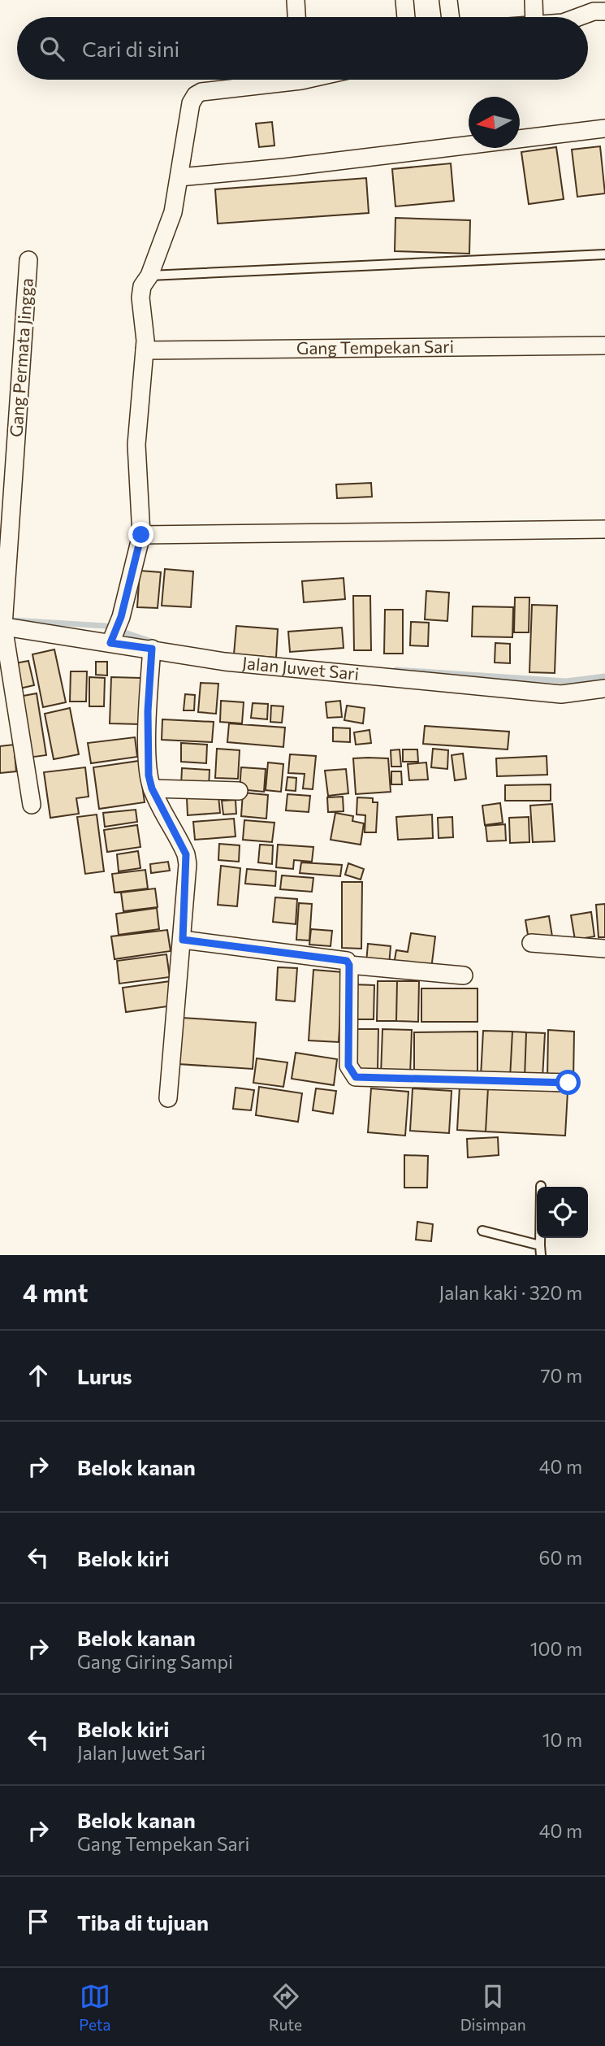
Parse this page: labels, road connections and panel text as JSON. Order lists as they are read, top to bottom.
{
  "streets": {
    "street": ["Gang Tempekan Sari", "Gang Permata Jingga", "Jalan Juwet Sari"]
  },
  "crossings": [
    ["Gang Permata Jingga", "Jalan Juwet Sari"]
  ],
  "north": "left",
  "page": {
    "search": "Cari di sini",
    "heading": ["4 mnt", "Jalan kaki · 320 m"],
    "list": [
      ["Lurus", "70 m"],
      ["Belok kanan", "40 m"],
      ["Belok kiri", "60 m"],
      ["Belok kanan", "Gang Giring Sampi", "100 m"],
      ["Belok kiri", "Jalan Juwet Sari", "10 m"],
      ["Belok kanan", "Gang Tempekan Sari", "40 m"],
      "Tiba di tujuan"
    ],
    "nav": ["Peta", "Rute", "Disimpan"]
  }
}
